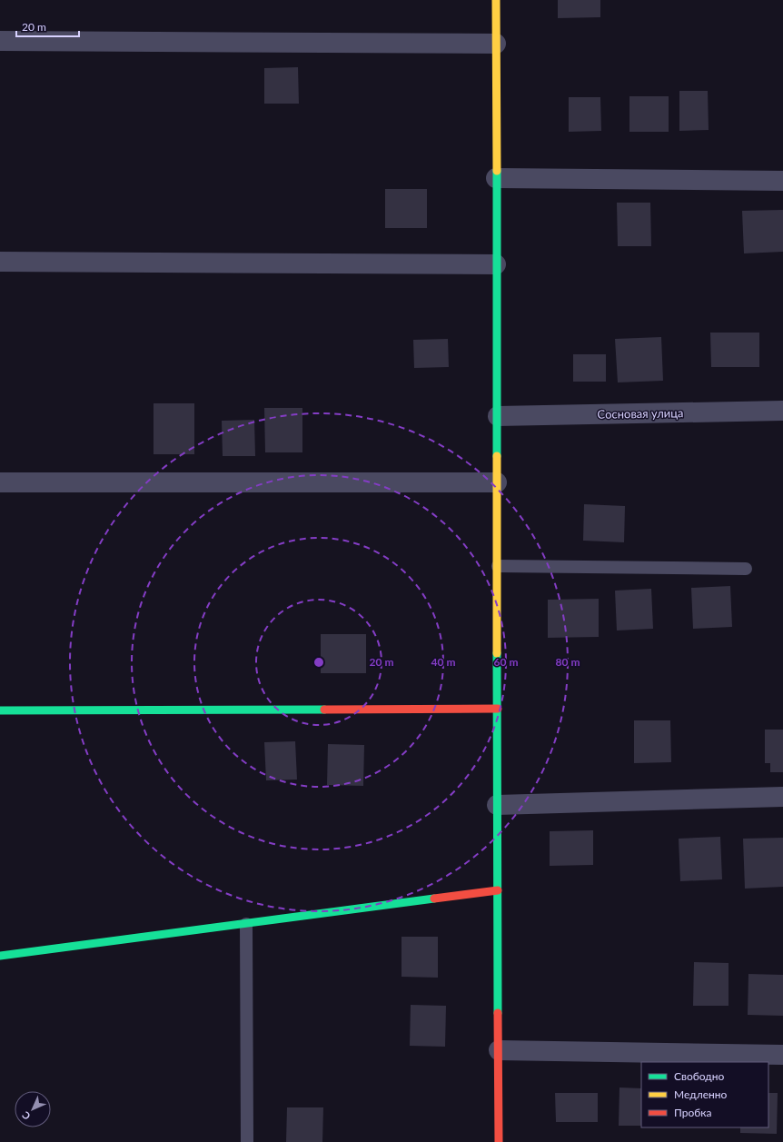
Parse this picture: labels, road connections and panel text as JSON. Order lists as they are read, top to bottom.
{
  "streets": {
    "street": ["Сосновая улица"]
  },
  "legend": ["Свободно", "Медленно", "Пробка"],
  "scale_bar": "20 m",
  "north": "bottom left",
  "rings": [
    "20 m",
    "40 m",
    "60 m",
    "80 m"
  ]
}
